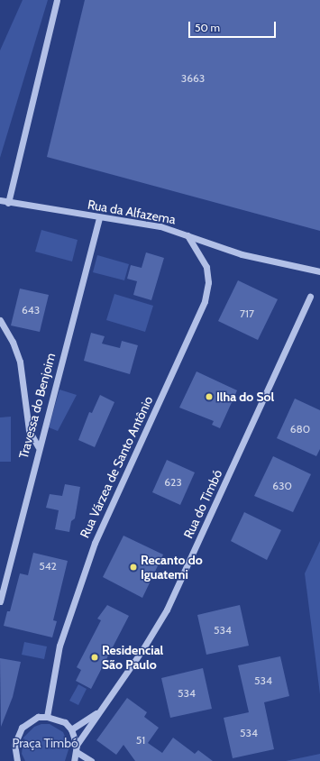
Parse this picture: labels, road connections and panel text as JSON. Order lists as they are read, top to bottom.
{
  "streets": {
    "street": [
      "Rua da Alfazema",
      "Travessa do Benjoim",
      "Rua Várzea de Santo Antônio",
      "Rua do Timbó"
    ]
  },
  "crossings": [
    ["Rua da Alfazema", "Travessa do Benjoim"],
    ["Rua da Alfazema", "Rua Várzea de Santo Antônio"]
  ],
  "parks": ["Praça Timbó"],
  "places": ["Ilha do Sol", "Recanto do Iguatemi", "Residencial São Paulo"],
  "house_numbers": [
    "3663",
    "643",
    "717",
    "680",
    "623",
    "630",
    "542",
    "534",
    "534",
    "534",
    "534",
    "51"
  ],
  "scale_bar": "50 m"
}
